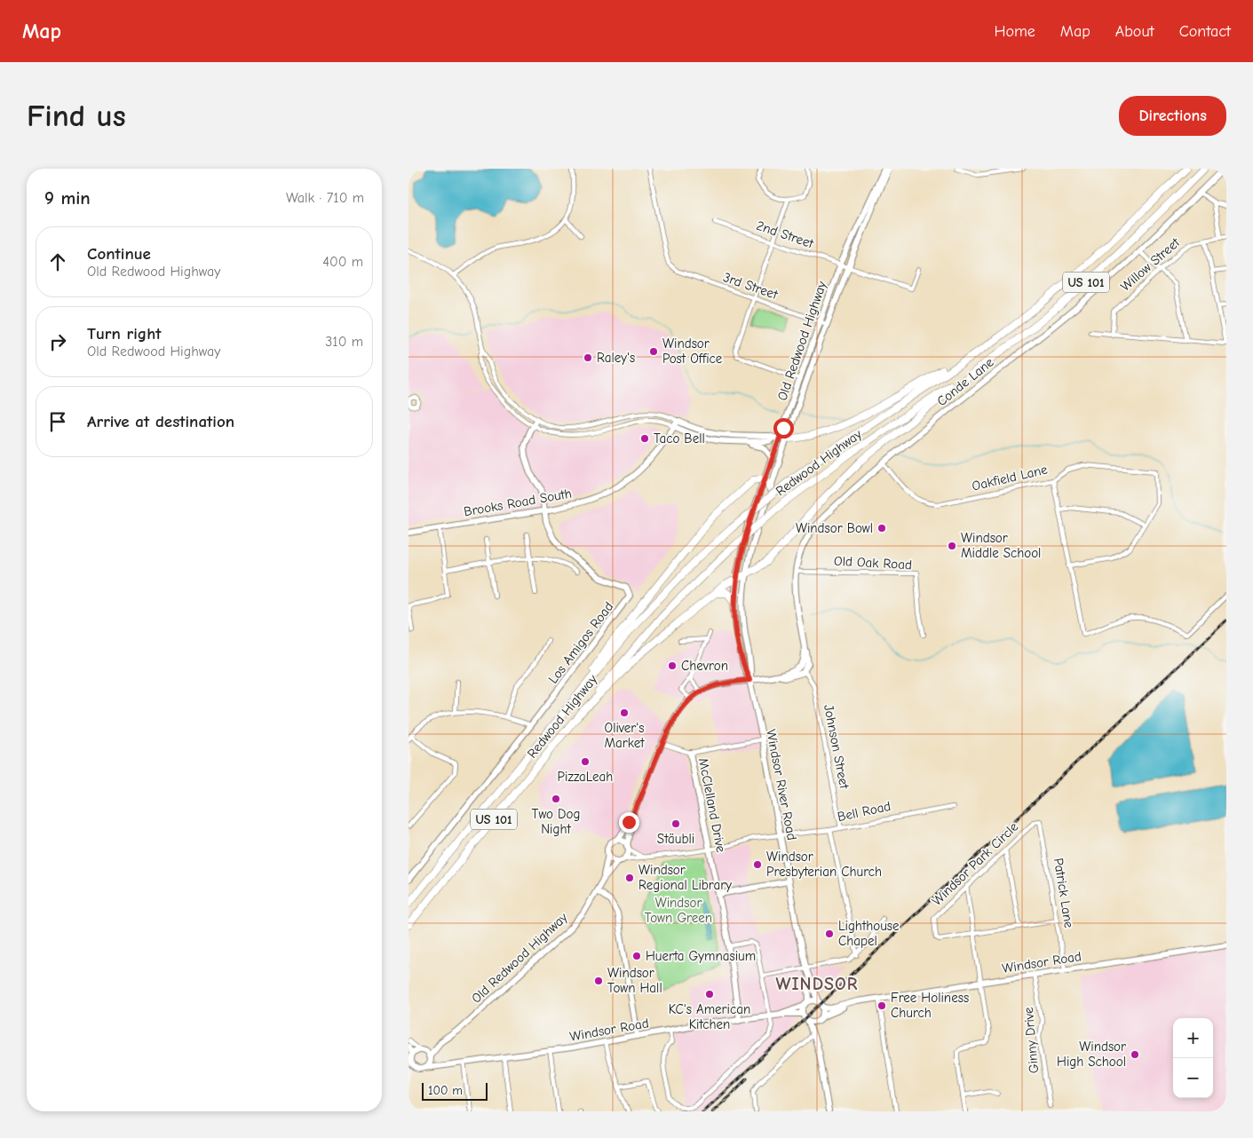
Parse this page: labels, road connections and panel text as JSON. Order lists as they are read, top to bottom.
{
  "streets": {
    "highway": ["US 101", "Redwood Highway"],
    "main road": [
      "Old Redwood Highway",
      "Conde Lane",
      "Brooks Road South",
      "Los Amigos Road",
      "Windsor River Road",
      "McClelland Drive",
      "Windsor Road"
    ],
    "street": [
      "2nd Street",
      "Willow Street",
      "3rd Street",
      "Oakfield Lane",
      "Old Oak Road",
      "Johnson Street",
      "Bell Road",
      "Windsor Park Circle",
      "Patrick Lane",
      "Ginny Drive"
    ]
  },
  "crossings": [
    ["2nd Street", "Old Redwood Highway"],
    ["3rd Street", "Old Redwood Highway"],
    ["Old Redwood Highway", "Conde Lane"],
    ["Old Redwood Highway", "Windsor River Road"],
    ["Old Redwood Highway", "Bell Road"],
    ["Old Redwood Highway", "Windsor Road"],
    ["Conde Lane", "Oakfield Lane"],
    ["Conde Lane", "Old Oak Road"],
    ["Conde Lane", "Johnson Street"],
    ["Conde Lane", "Windsor River Road"],
    ["Brooks Road South", "Los Amigos Road"],
    ["Johnson Street", "Bell Road"],
    ["Windsor River Road", "Bell Road"],
    ["Windsor River Road", "Windsor Road"],
    ["McClelland Drive", "Bell Road"],
    ["McClelland Drive", "Windsor Road"],
    ["Windsor Park Circle", "Patrick Lane"],
    ["Patrick Lane", "Windsor Road"],
    ["Windsor Road", "Ginny Drive"]
  ],
  "districts": ["WINDSOR"],
  "parks": ["Windsor Town Green"],
  "places": [
    "Windsor Post Office",
    "Raley's",
    "Taco Bell",
    "Windsor Bowl",
    "Windsor Middle School",
    "Chevron",
    "Oliver's Market",
    "PizzaLeah",
    "Two Dog Night",
    "Stäubli",
    "Windsor Presbyterian Church",
    "Windsor Regional Library",
    "Lighthouse Chapel",
    "Huerta Gymnasium",
    "Windsor Town Hall",
    "KC's American Kitchen",
    "Free Holiness Church",
    "Windsor High School"
  ],
  "scale_bar": "100 m",
  "page": {
    "header": "Map",
    "nav": [
      "Home",
      "Map",
      "About",
      "Contact"
    ],
    "buttons": "Directions",
    "title": "Find us",
    "heading": ["9 min", "Walk · 710 m"],
    "list": [
      ["Continue", "Old Redwood Highway", "400 m"],
      ["Turn right", "Old Redwood Highway", "310 m"],
      "Arrive at destination"
    ],
    "map_buttons": ["+", "−"],
    "scale": "100 m"
  }
}
